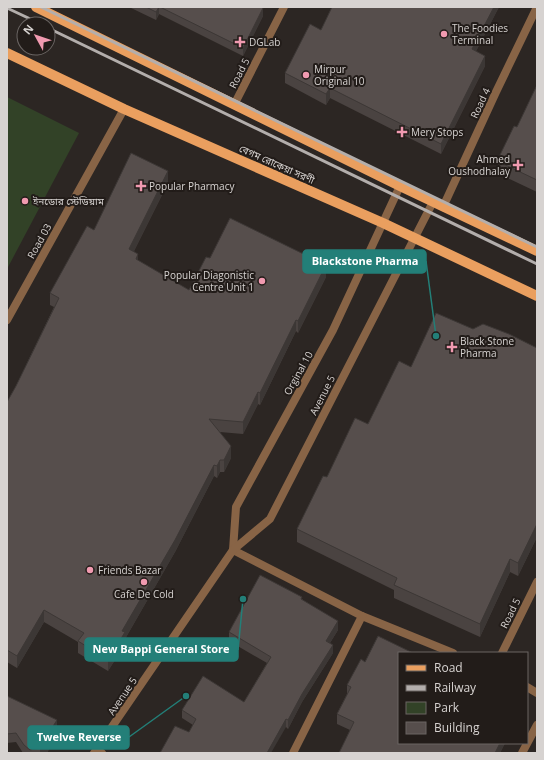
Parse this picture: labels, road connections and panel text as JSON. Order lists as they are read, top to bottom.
{
  "streets": {
    "main road": ["বেগম রোকেয়া সরণী"],
    "street": [
      "Road 5",
      "Road 4",
      "Road 03",
      "Orginal 10",
      "Avenue 5"
    ]
  },
  "crossings": [
    ["বেগম রোকেয়া সরণী", "Road 03"],
    ["বেগম রোকেয়া সরণী", "Orginal 10"],
    ["বেগম রোকেয়া সরণী", "Avenue 5"],
    ["Orginal 10", "Avenue 5"]
  ],
  "places": {
    "other": [
      "The Foodies Terminal",
      "Mirpur Original 10",
      "ইনডোর স্টেডিয়াম",
      "Popular Diagonistic Centre Unit 1",
      "Blackstone Pharma",
      "Friends Bazar",
      "Cafe De Cold",
      "New Bappi General Store",
      "Twelve Reverse"
    ],
    "health": [
      "DGLab",
      "Mery Stops",
      "Ahmed Oushodhalay",
      "Popular Pharmacy",
      "Black Stone Pharma"
    ]
  },
  "legend": [
    "Road",
    "Railway",
    "Park",
    "Building"
  ],
  "north": "top left"
}
